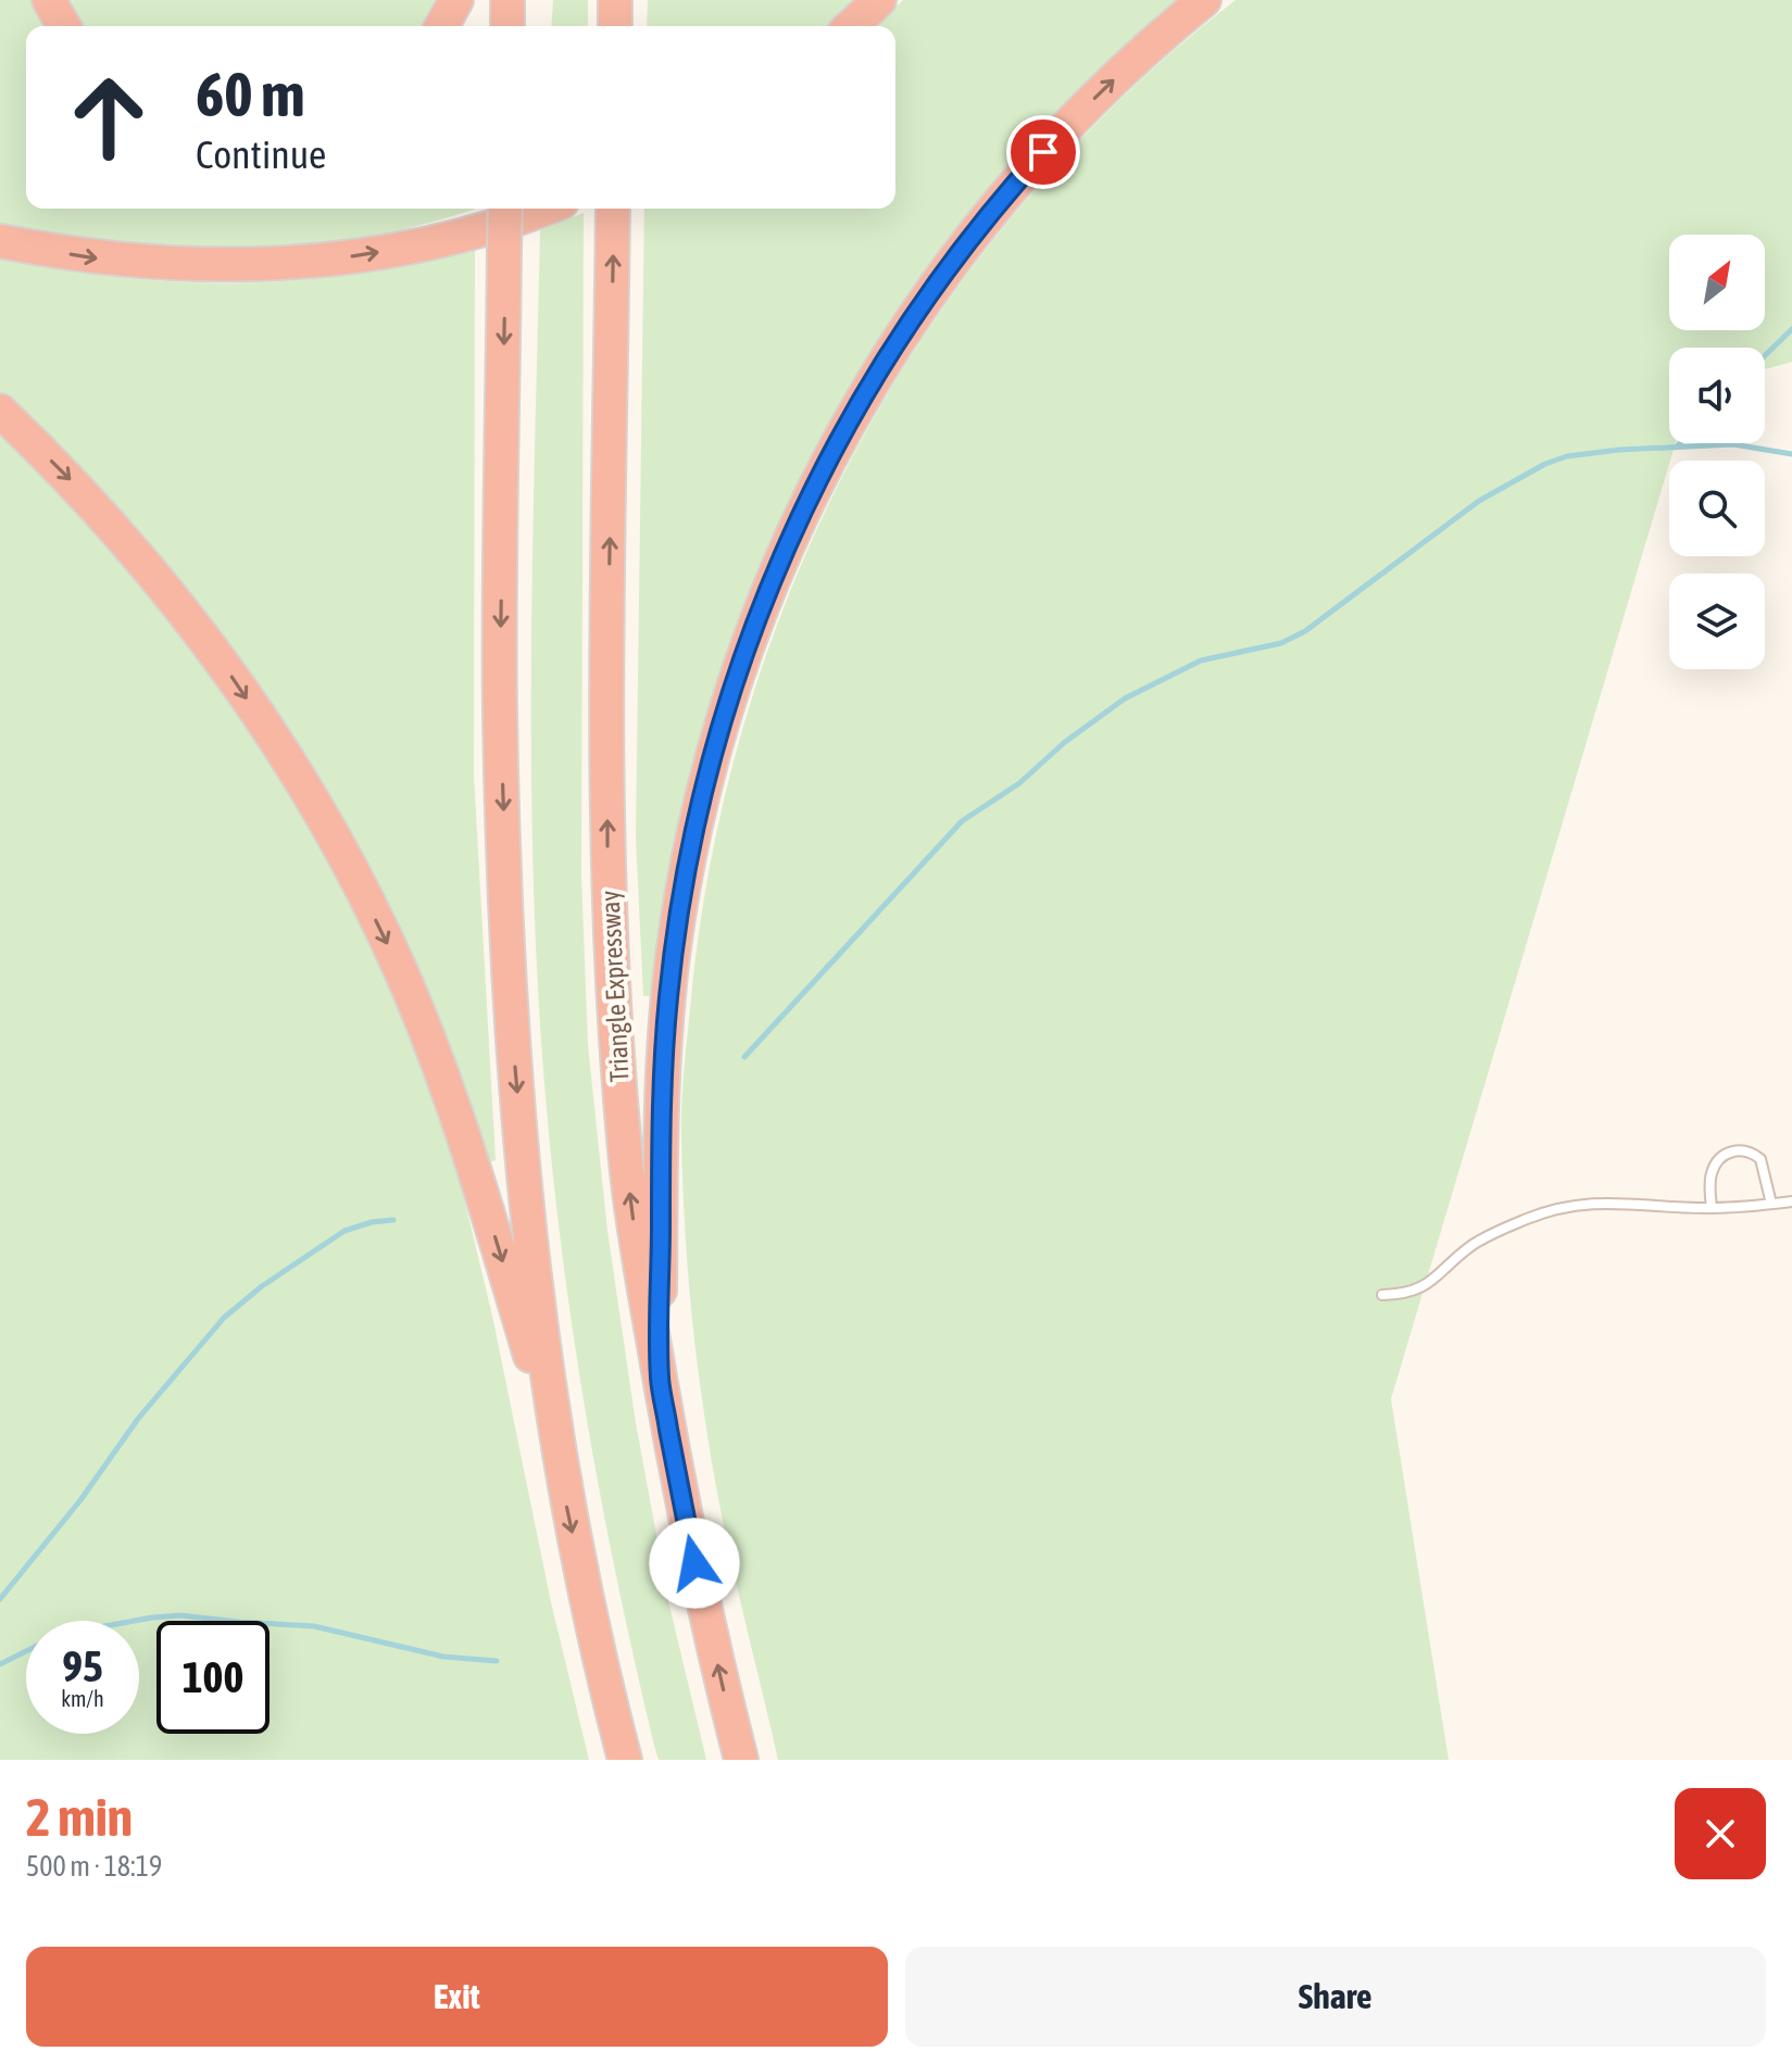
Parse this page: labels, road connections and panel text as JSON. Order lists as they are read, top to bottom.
{
  "streets": {
    "highway": ["Triangle Expressway"]
  },
  "north": "top right",
  "page": {
    "turn": ["60 m", "Continue"],
    "speed": "95 km/h",
    "limit": "100",
    "heading": ["2 min", "500 m · 18:19"],
    "buttons": ["Exit", "Share"]
  }
}
